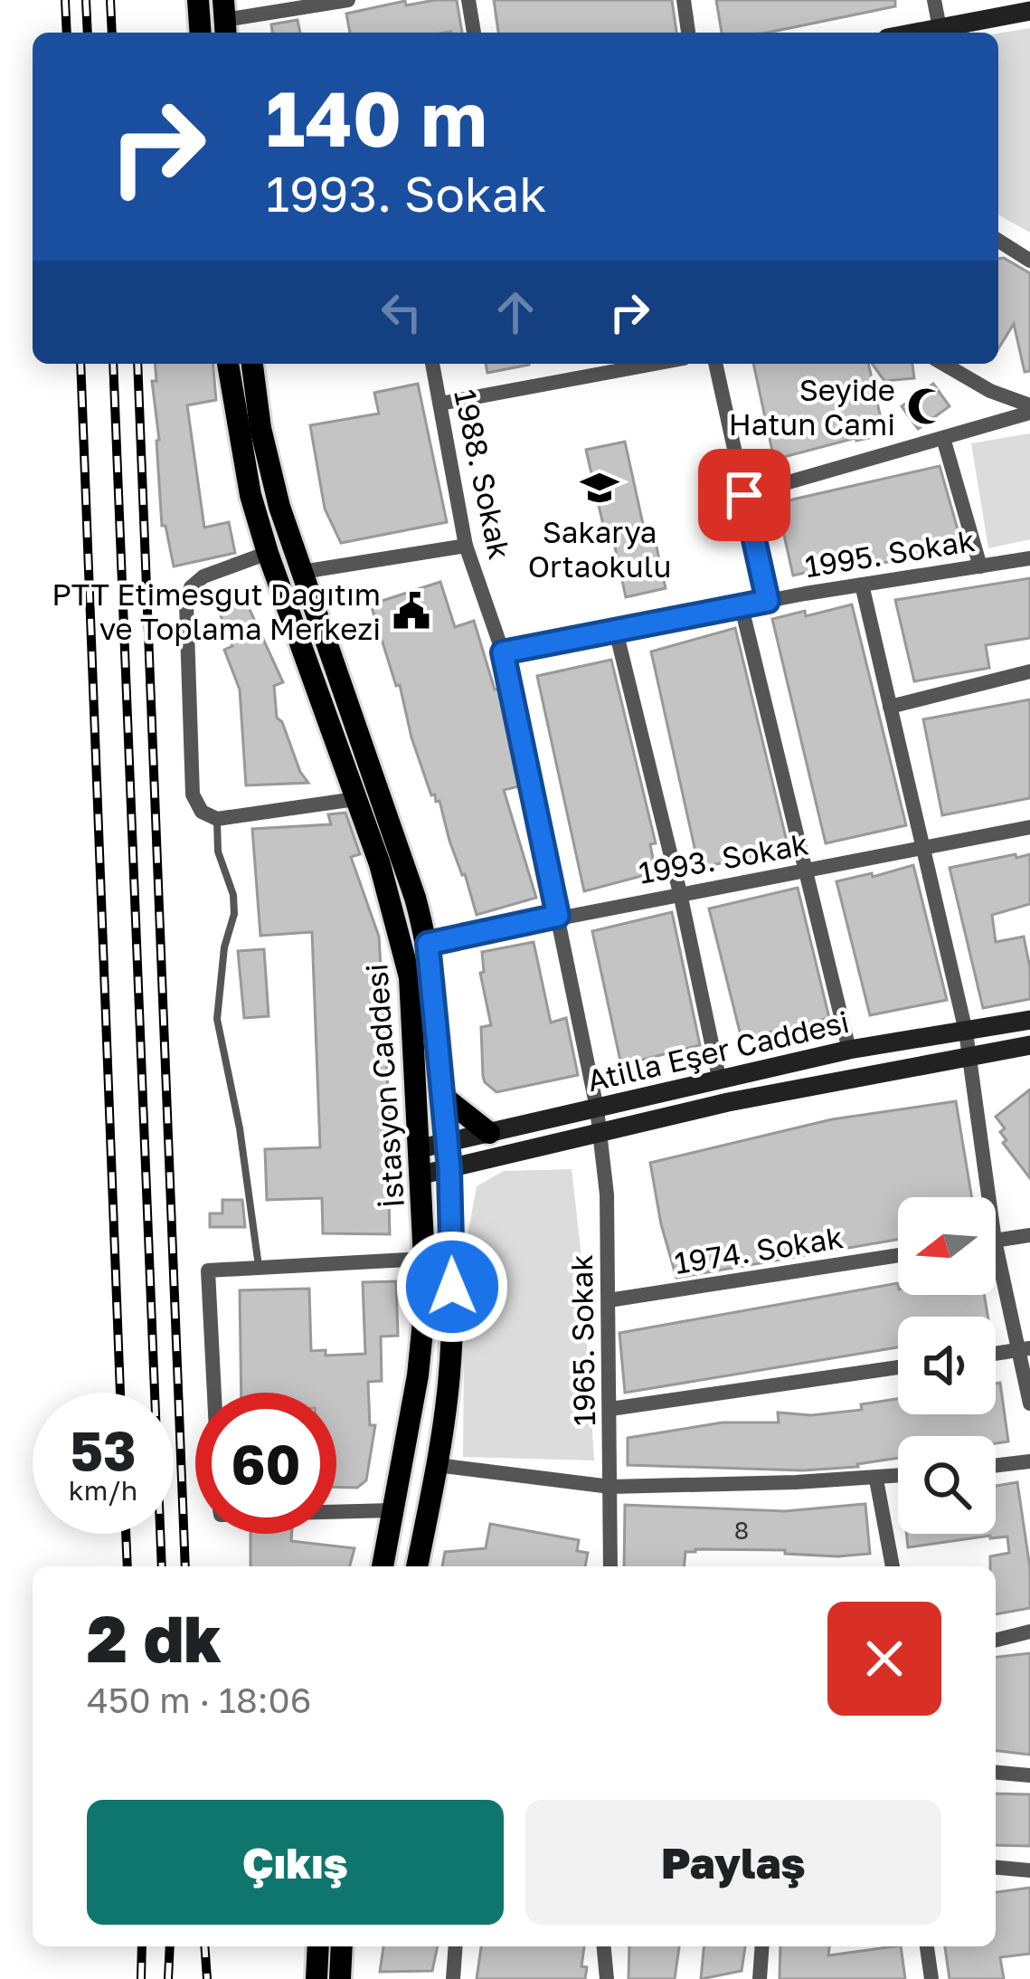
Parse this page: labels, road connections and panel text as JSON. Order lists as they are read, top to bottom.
{
  "streets": {
    "main road": ["Atilla Eşer Caddesi", "İstasyon Caddesi"],
    "street": [
      "1988. Sokak",
      "1995. Sokak",
      "1993. Sokak",
      "1974. Sokak",
      "1965. Sokak"
    ]
  },
  "crossings": [
    ["1988. Sokak", "1995. Sokak"],
    ["1988. Sokak", "1993. Sokak"],
    ["1988. Sokak", "Atilla Eşer Caddesi"],
    ["1988. Sokak", "1965. Sokak"],
    ["1993. Sokak", "İstasyon Caddesi"],
    ["Atilla Eşer Caddesi", "İstasyon Caddesi"],
    ["Atilla Eşer Caddesi", "1965. Sokak"],
    ["1974. Sokak", "1965. Sokak"]
  ],
  "places": {
    "mosque": ["Seyide Hatun Cami"],
    "school or university": ["Sakarya Ortaokulu"],
    "public building": ["PTT Etimesgut Dağıtım ve Toplama Merkezi"]
  },
  "house_numbers": ["8"],
  "north": "left",
  "page": {
    "turn": ["140 m", "1993. Sokak"],
    "speed": "53 km/h",
    "limit": "60",
    "heading": ["2 dk", "450 m · 18:06"],
    "buttons": ["Çıkış", "Paylaş"]
  }
}
